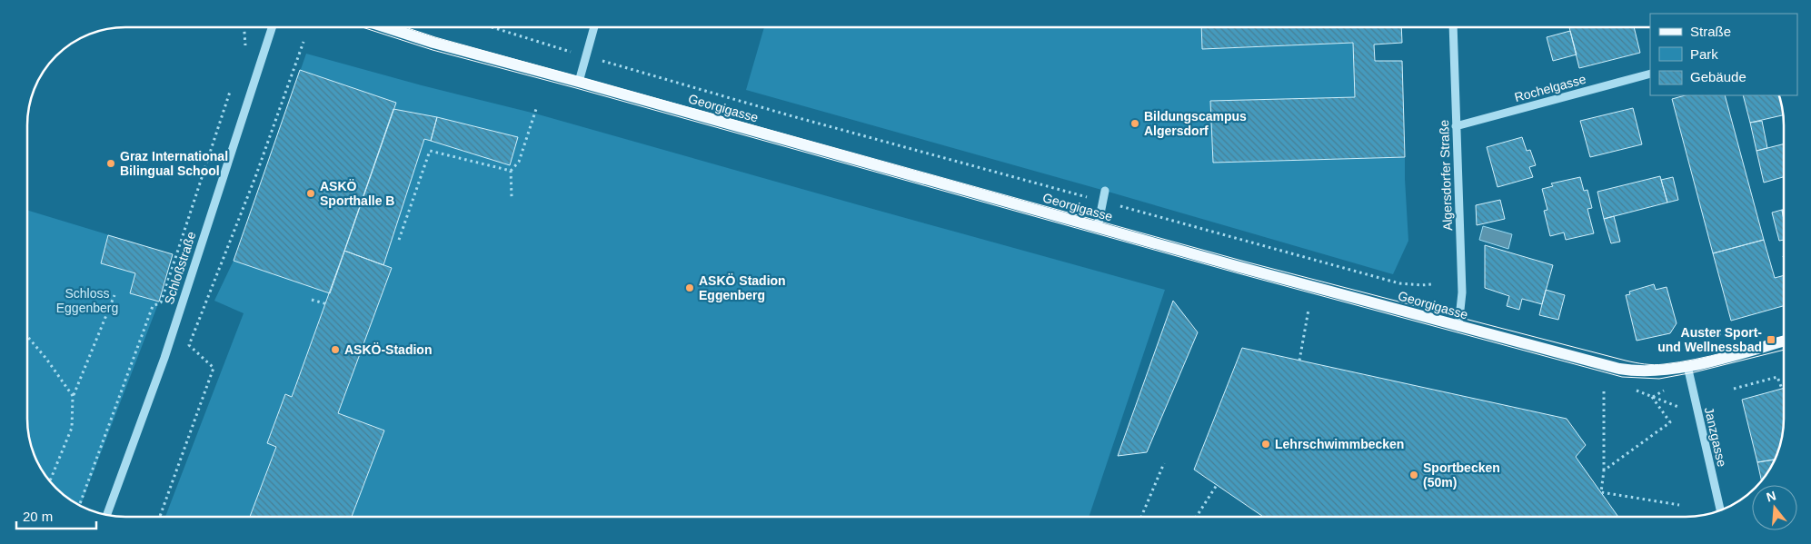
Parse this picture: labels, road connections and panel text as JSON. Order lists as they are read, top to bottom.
{
  "streets": {
    "main road": ["Georgigasse"],
    "street": [
      "Rochelgasse",
      "Algersdorfer Straße",
      "Schloßstraße",
      "Janzgasse"
    ]
  },
  "crossings": [
    ["Rochelgasse", "Algersdorfer Straße"],
    ["Georgigasse", "Algersdorfer Straße"],
    ["Georgigasse", "Janzgasse"]
  ],
  "parks": ["Schloss Eggenberg"],
  "places": {
    "other": [
      "Bildungscampus Algersdorf",
      "Graz International Bilingual School",
      "ASKÖ Sporthalle B",
      "ASKÖ Stadion Eggenberg",
      "ASKÖ-Stadion",
      "Lehrschwimmbecken",
      "Sportbecken (50m)"
    ],
    "transit": ["Auster Sport- und Wellnessbad"]
  },
  "legend": ["Straße", "Park", "Gebäude"],
  "scale_bar": "20 m",
  "north": "top"
}
